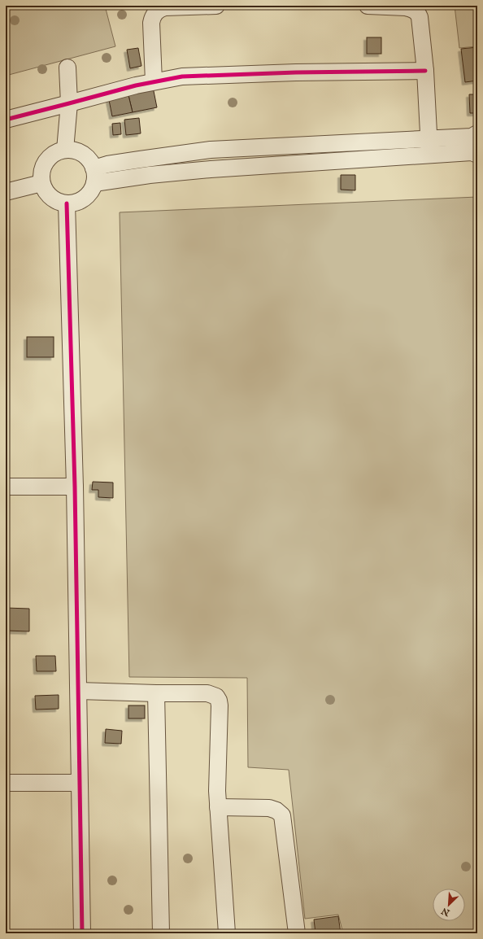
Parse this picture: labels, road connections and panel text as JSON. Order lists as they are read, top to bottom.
{
  "north": "bottom left"
}
